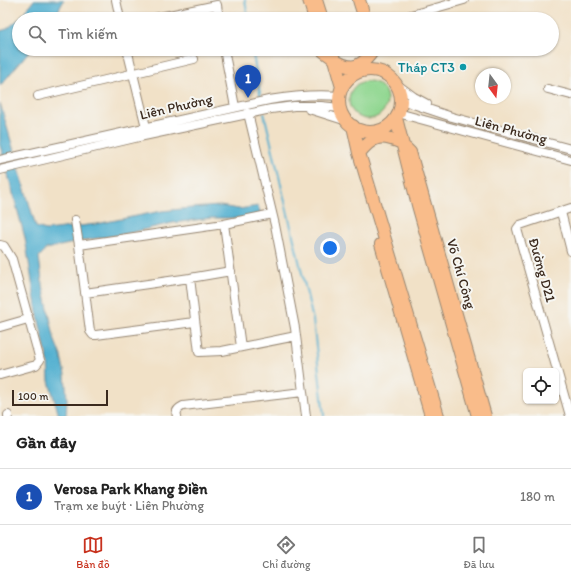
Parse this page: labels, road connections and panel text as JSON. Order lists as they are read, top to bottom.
{
  "streets": {
    "highway": ["Võ Chí Công"],
    "street": ["Liên Phường", "Đường D21"]
  },
  "crossings": [
    ["Liên Phường", "Võ Chí Công"]
  ],
  "places": ["Tháp CT3"],
  "scale_bar": "100 m",
  "north": "bottom",
  "page": {
    "search": "Tìm kiếm",
    "pins": "1",
    "scale": "100 m",
    "heading": "Gần đây",
    "list": [
      {
        "mark": "1",
        "name": "Verosa Park Khang Điền",
        "note": "Trạm xe buýt · Liên Phường",
        "value": "180 m"
      }
    ],
    "nav": ["Bản đồ", "Chỉ đường", "Đã lưu"]
  }
}
